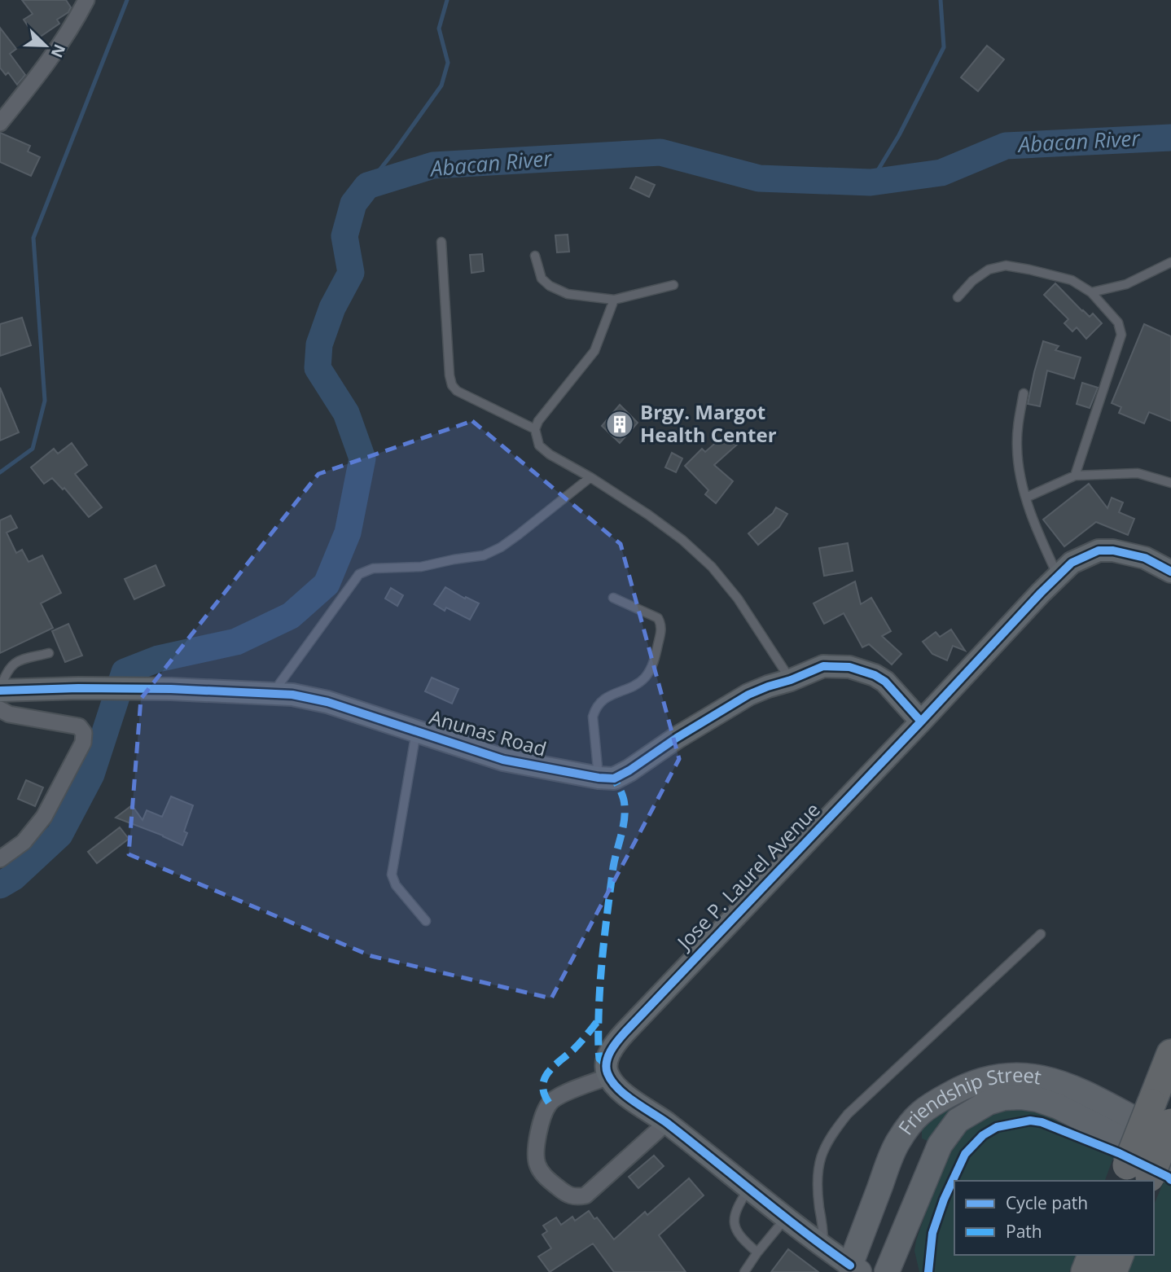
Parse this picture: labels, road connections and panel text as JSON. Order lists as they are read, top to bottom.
{
  "streets": {
    "main road": ["Friendship Street"],
    "street": ["Anunas Road", "Jose P. Laurel Avenue"]
  },
  "crossings": [
    ["Anunas Road", "Jose P. Laurel Avenue"]
  ],
  "water": ["Abacan River"],
  "places": {
    "building": ["Brgy. Margot Health Center"]
  },
  "legend": ["Cycle path", "Path"],
  "north": "bottom right"
}
